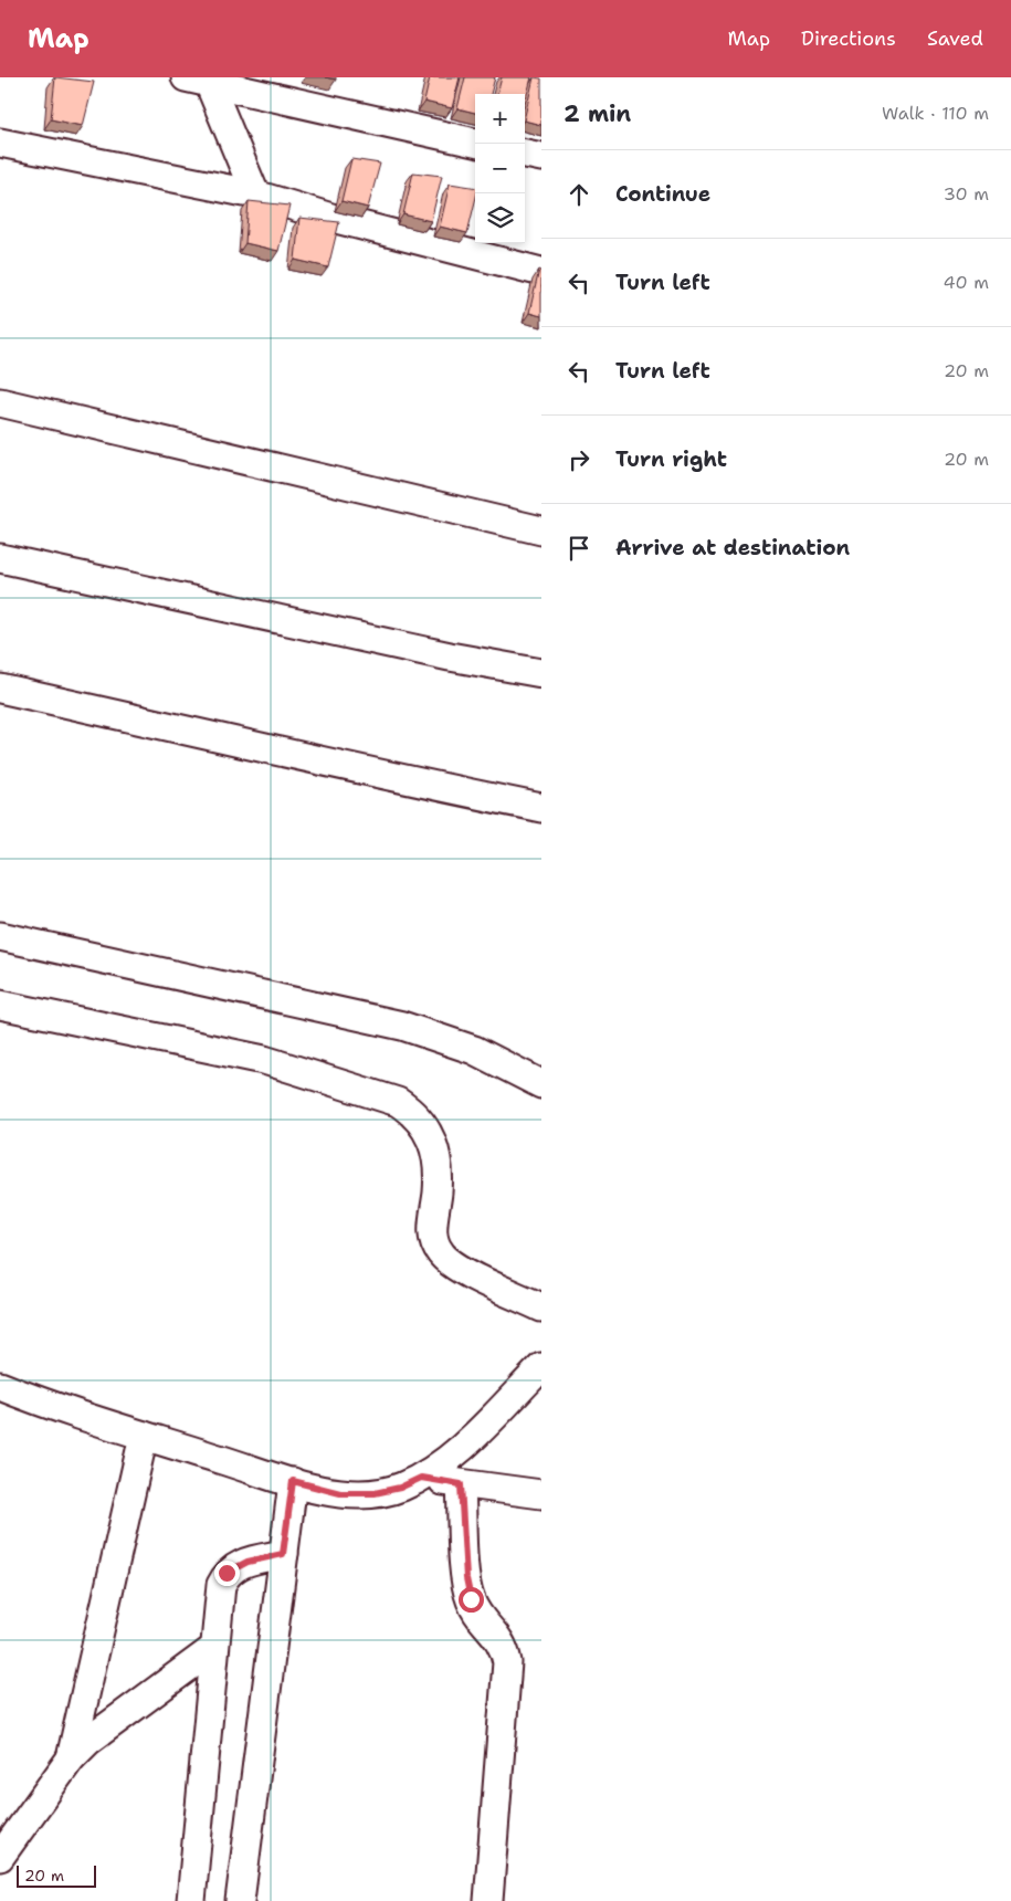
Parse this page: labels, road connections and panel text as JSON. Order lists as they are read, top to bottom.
{
  "scale_bar": "20 m",
  "page": {
    "header": "Map",
    "nav": ["Map", "Directions", "Saved"],
    "heading": ["2 min", "Walk · 110 m"],
    "map_buttons": ["+", "−"],
    "list": [
      ["Continue", "30 m"],
      ["Turn left", "40 m"],
      ["Turn left", "20 m"],
      ["Turn right", "20 m"],
      "Arrive at destination"
    ],
    "scale": "20 m"
  }
}
